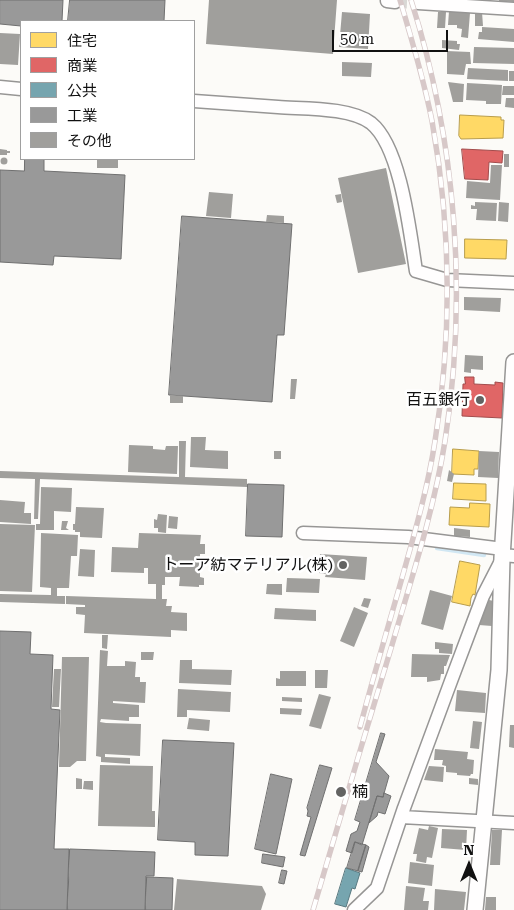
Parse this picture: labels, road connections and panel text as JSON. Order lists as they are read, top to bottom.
{
  "places": ["百五銀行", "トーア紡マテリアル(株)", "楠"],
  "legend": [
    "住宅",
    "商業",
    "公共",
    "工業",
    "その他"
  ],
  "scale_bar": "50 m",
  "north": "top"
}
